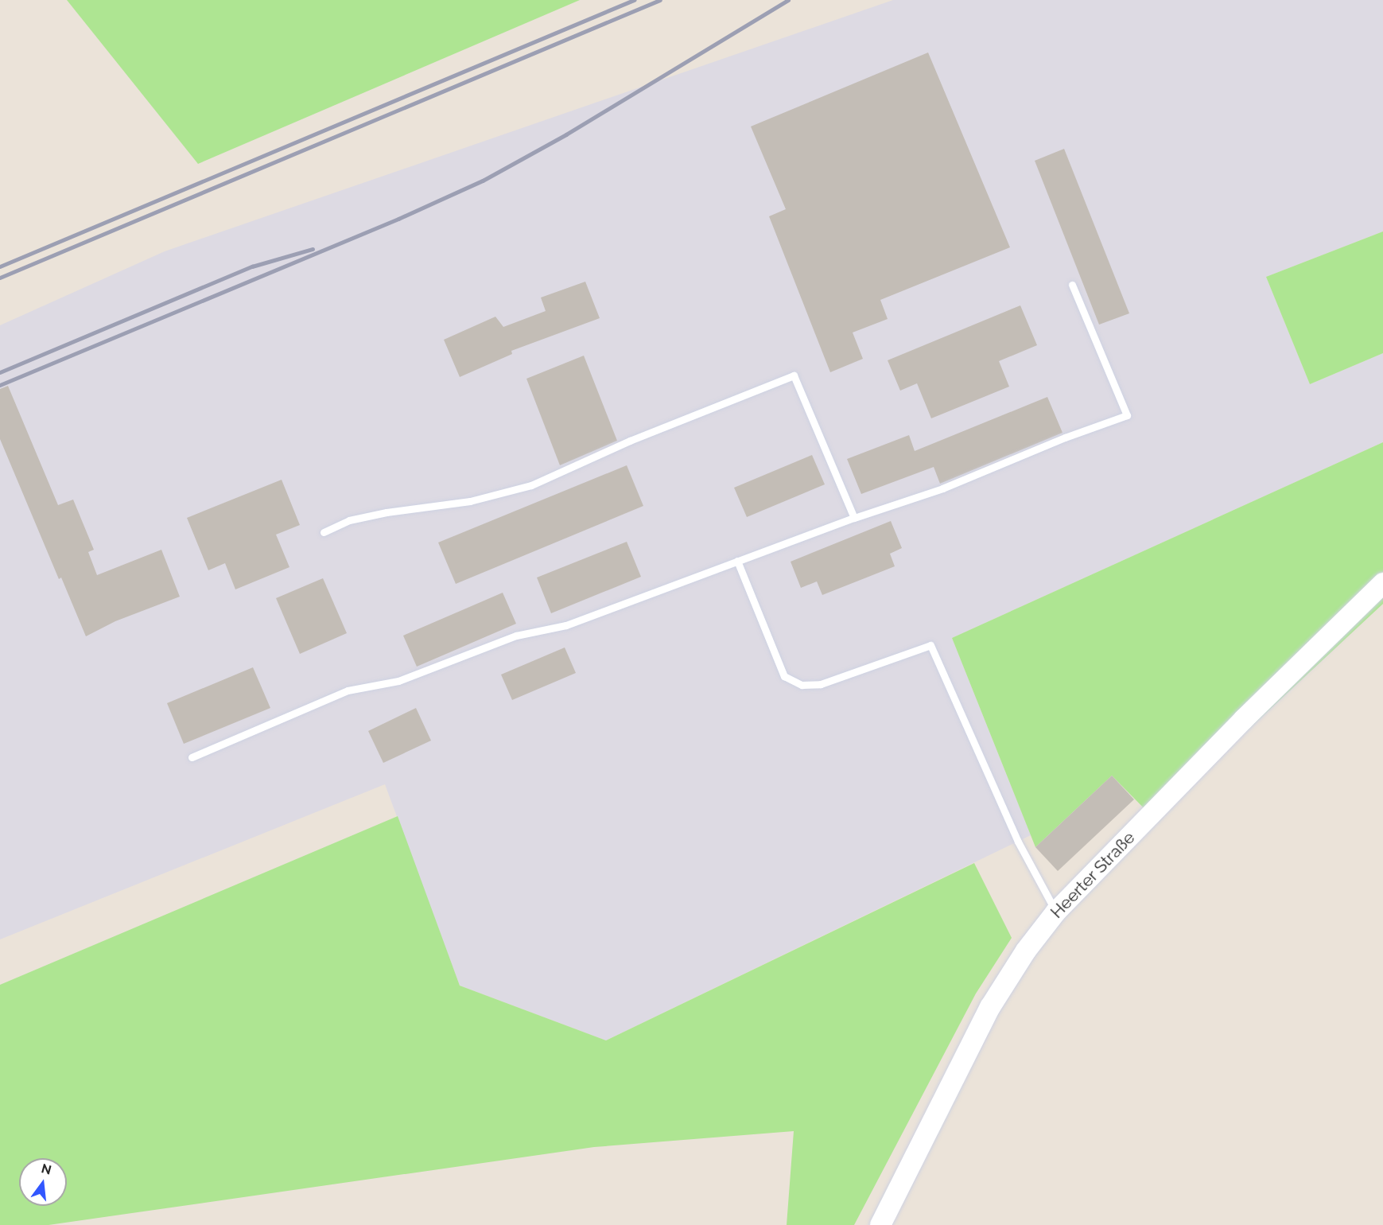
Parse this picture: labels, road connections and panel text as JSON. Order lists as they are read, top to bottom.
{
  "streets": {
    "main road": ["Heerter Straße"]
  },
  "north": "top"
}
